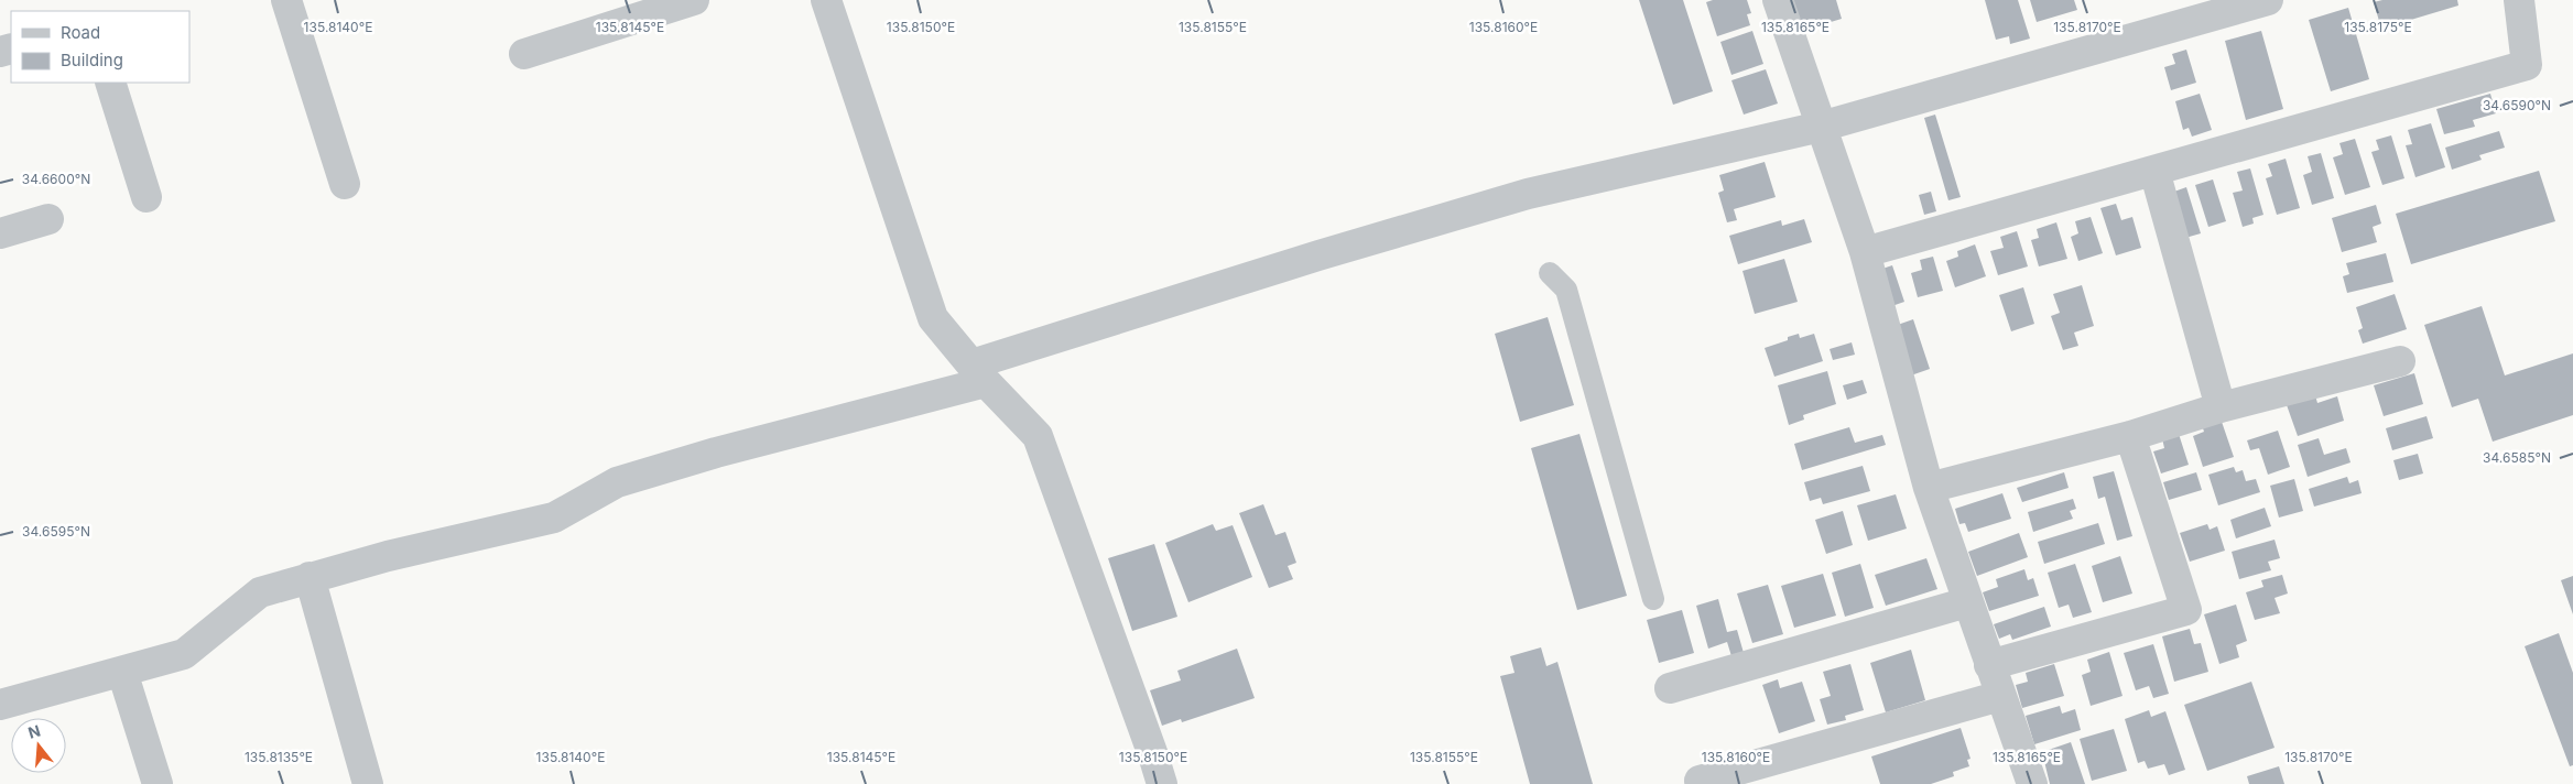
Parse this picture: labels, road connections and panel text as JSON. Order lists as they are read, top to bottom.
{
  "legend": ["Road", "Building"],
  "north": "top",
  "coordinates": [
    "135.8140°E",
    "135.8145°E",
    "135.8150°E",
    "135.8155°E",
    "135.8160°E",
    "135.8165°E",
    "135.8170°E",
    "135.8175°E",
    "34.6590°N",
    "34.6600°N",
    "34.6585°N",
    "34.6595°N",
    "135.8135°E"
  ]
}
